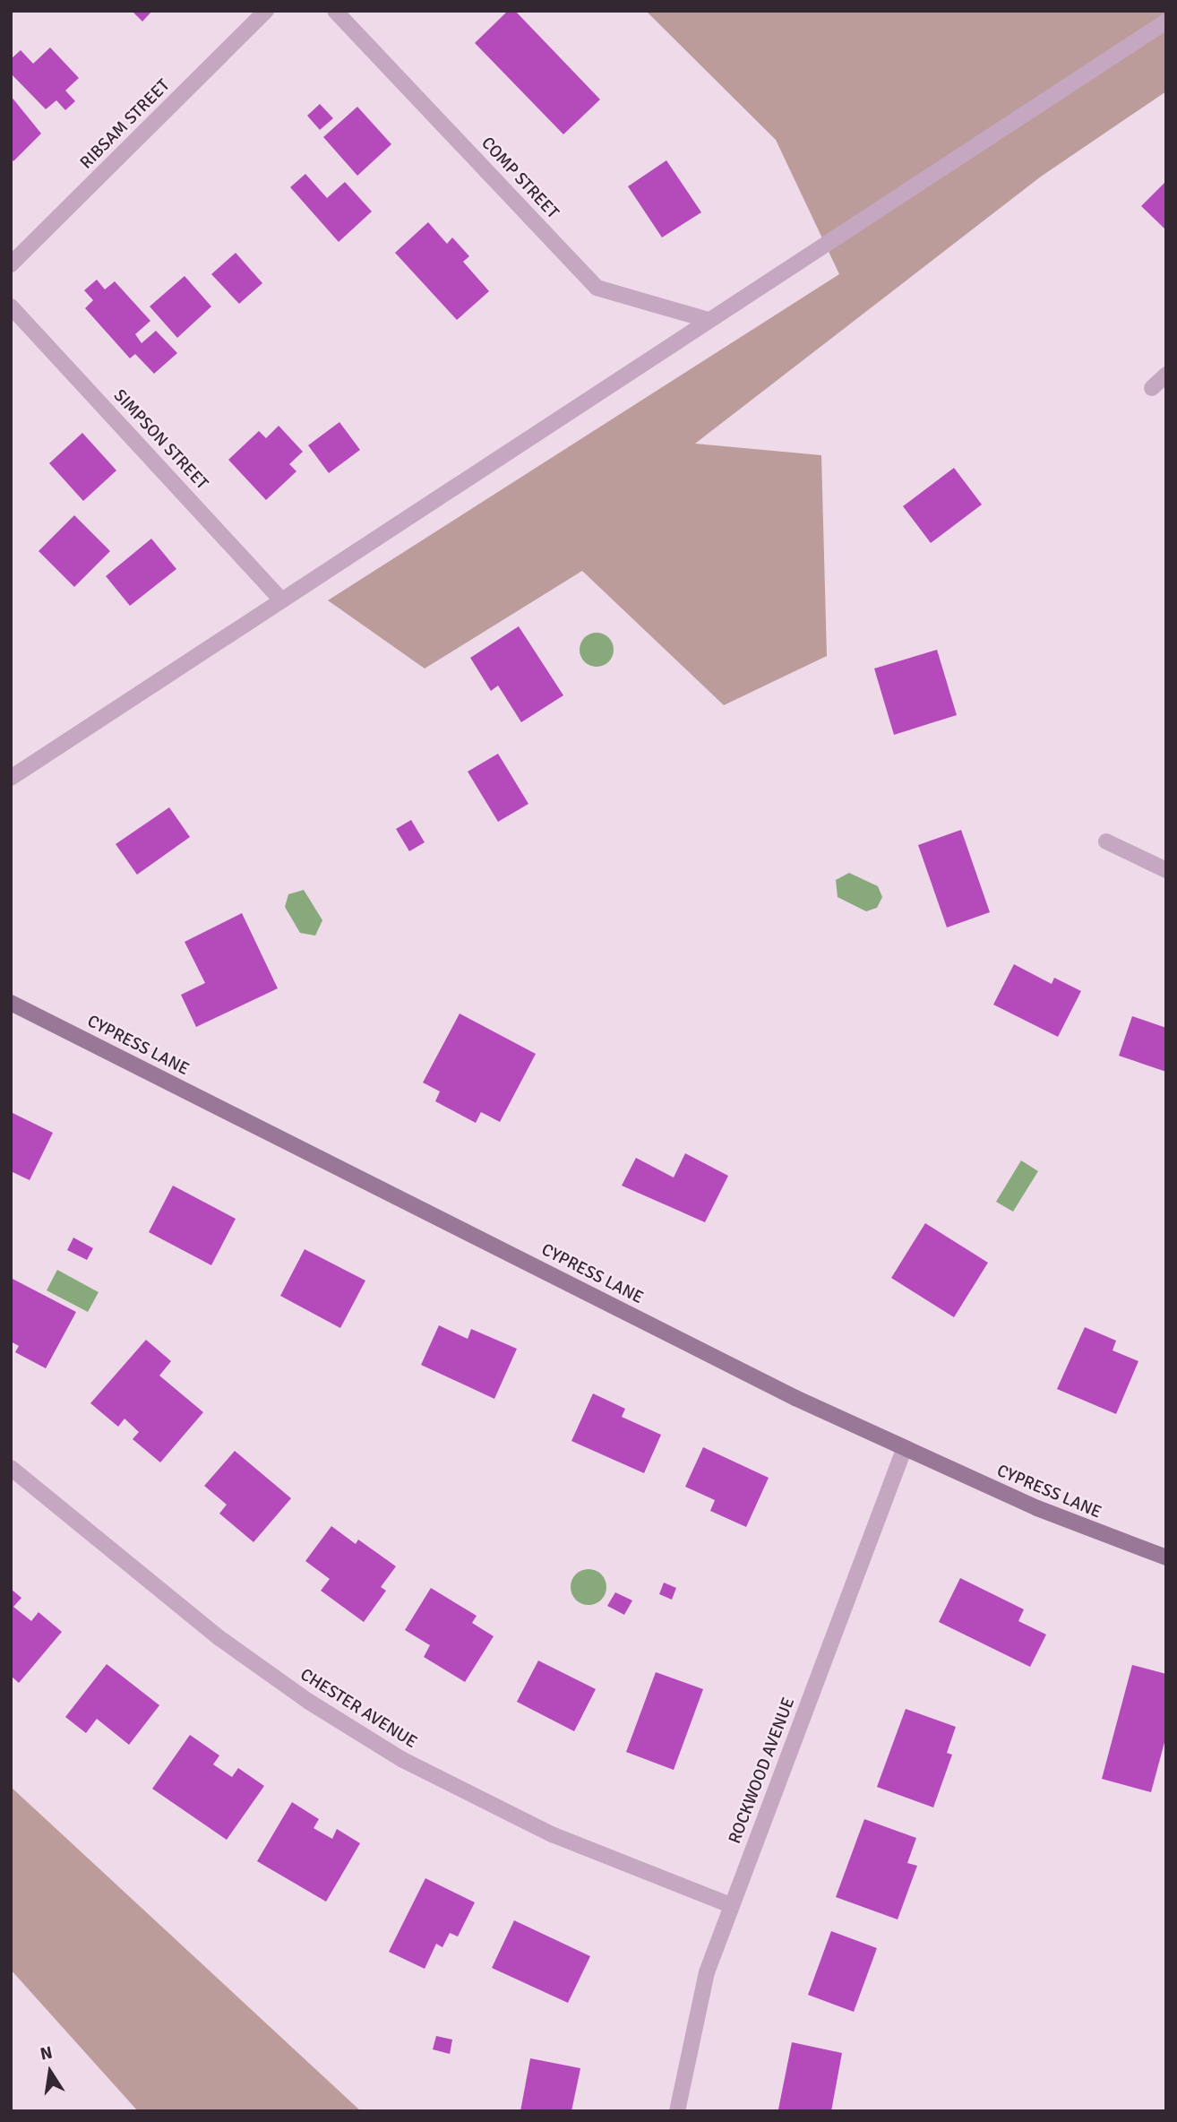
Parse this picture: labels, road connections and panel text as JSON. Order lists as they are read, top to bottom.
{
  "streets": {
    "street": [
      "RIBSAM STREET",
      "COMP STREET",
      "SIMPSON STREET",
      "CYPRESS LANE",
      "CHESTER AVENUE",
      "ROCKWOOD AVENUE"
    ]
  },
  "crossings": [
    ["CYPRESS LANE", "ROCKWOOD AVENUE"],
    ["CHESTER AVENUE", "ROCKWOOD AVENUE"]
  ],
  "north": "top"
}
